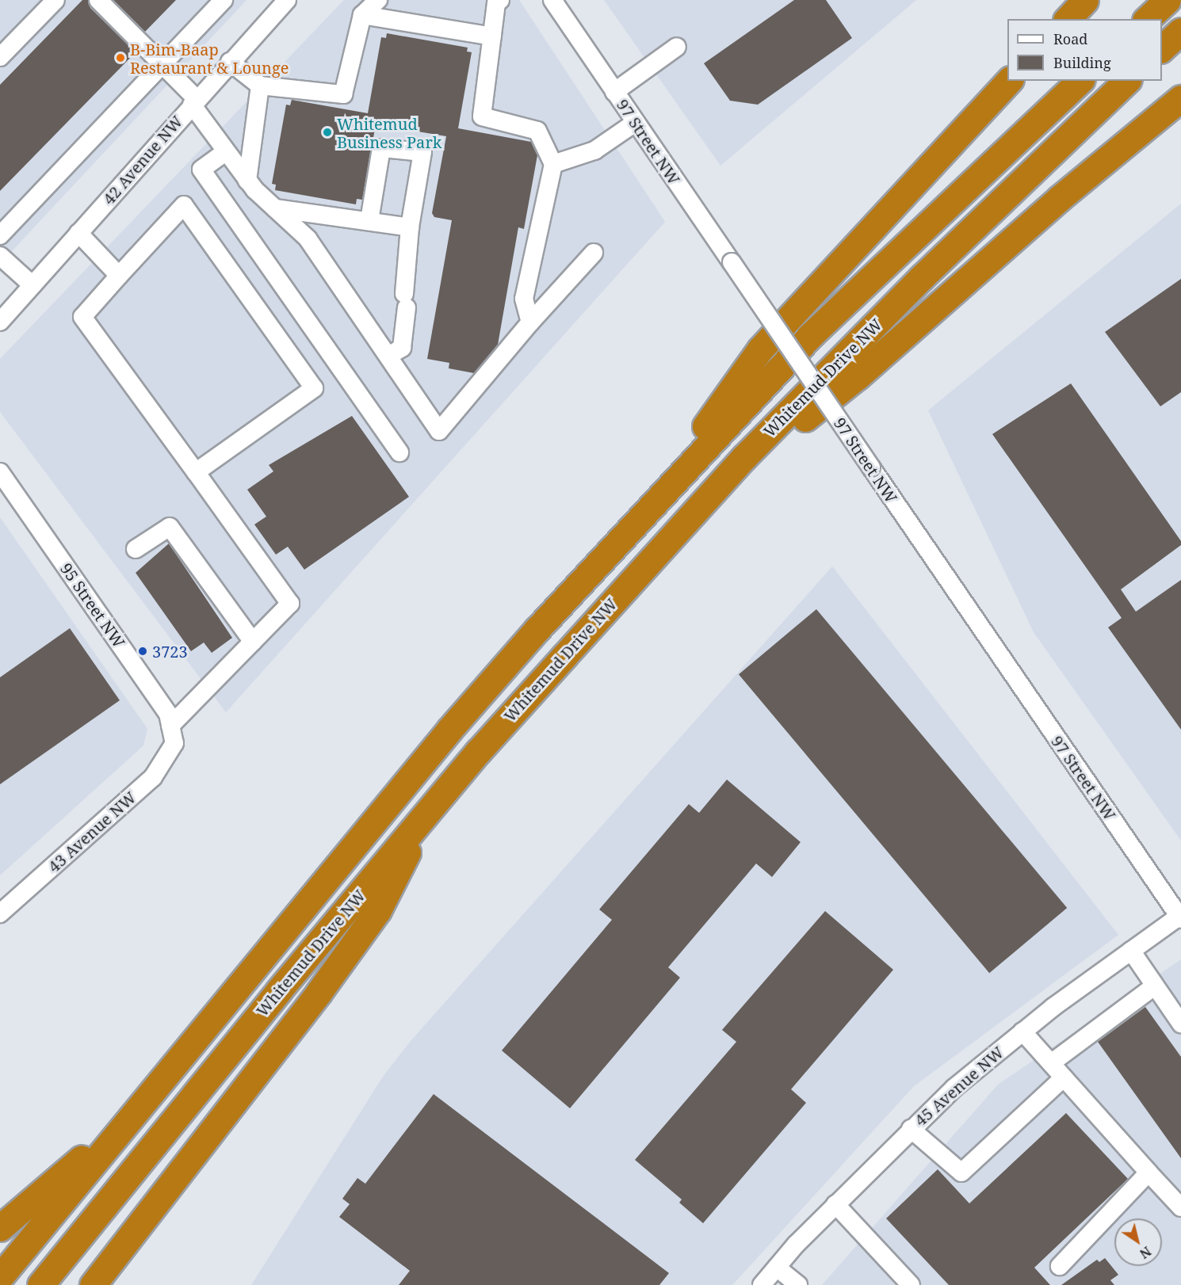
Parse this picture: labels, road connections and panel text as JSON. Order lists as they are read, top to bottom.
{
  "streets": {
    "highway": ["Whitemud Drive NW"],
    "street": [
      "97 Street NW",
      "42 Avenue NW",
      "95 Street NW",
      "43 Avenue NW",
      "45 Avenue NW"
    ]
  },
  "crossings": [
    ["97 Street NW", "45 Avenue NW"],
    ["95 Street NW", "43 Avenue NW"]
  ],
  "places": ["B-Bim-Baap Restaurant & Lounge", "Whitemud Business Park", "3723"],
  "legend": ["Road", "Building"],
  "north": "bottom right"
}
